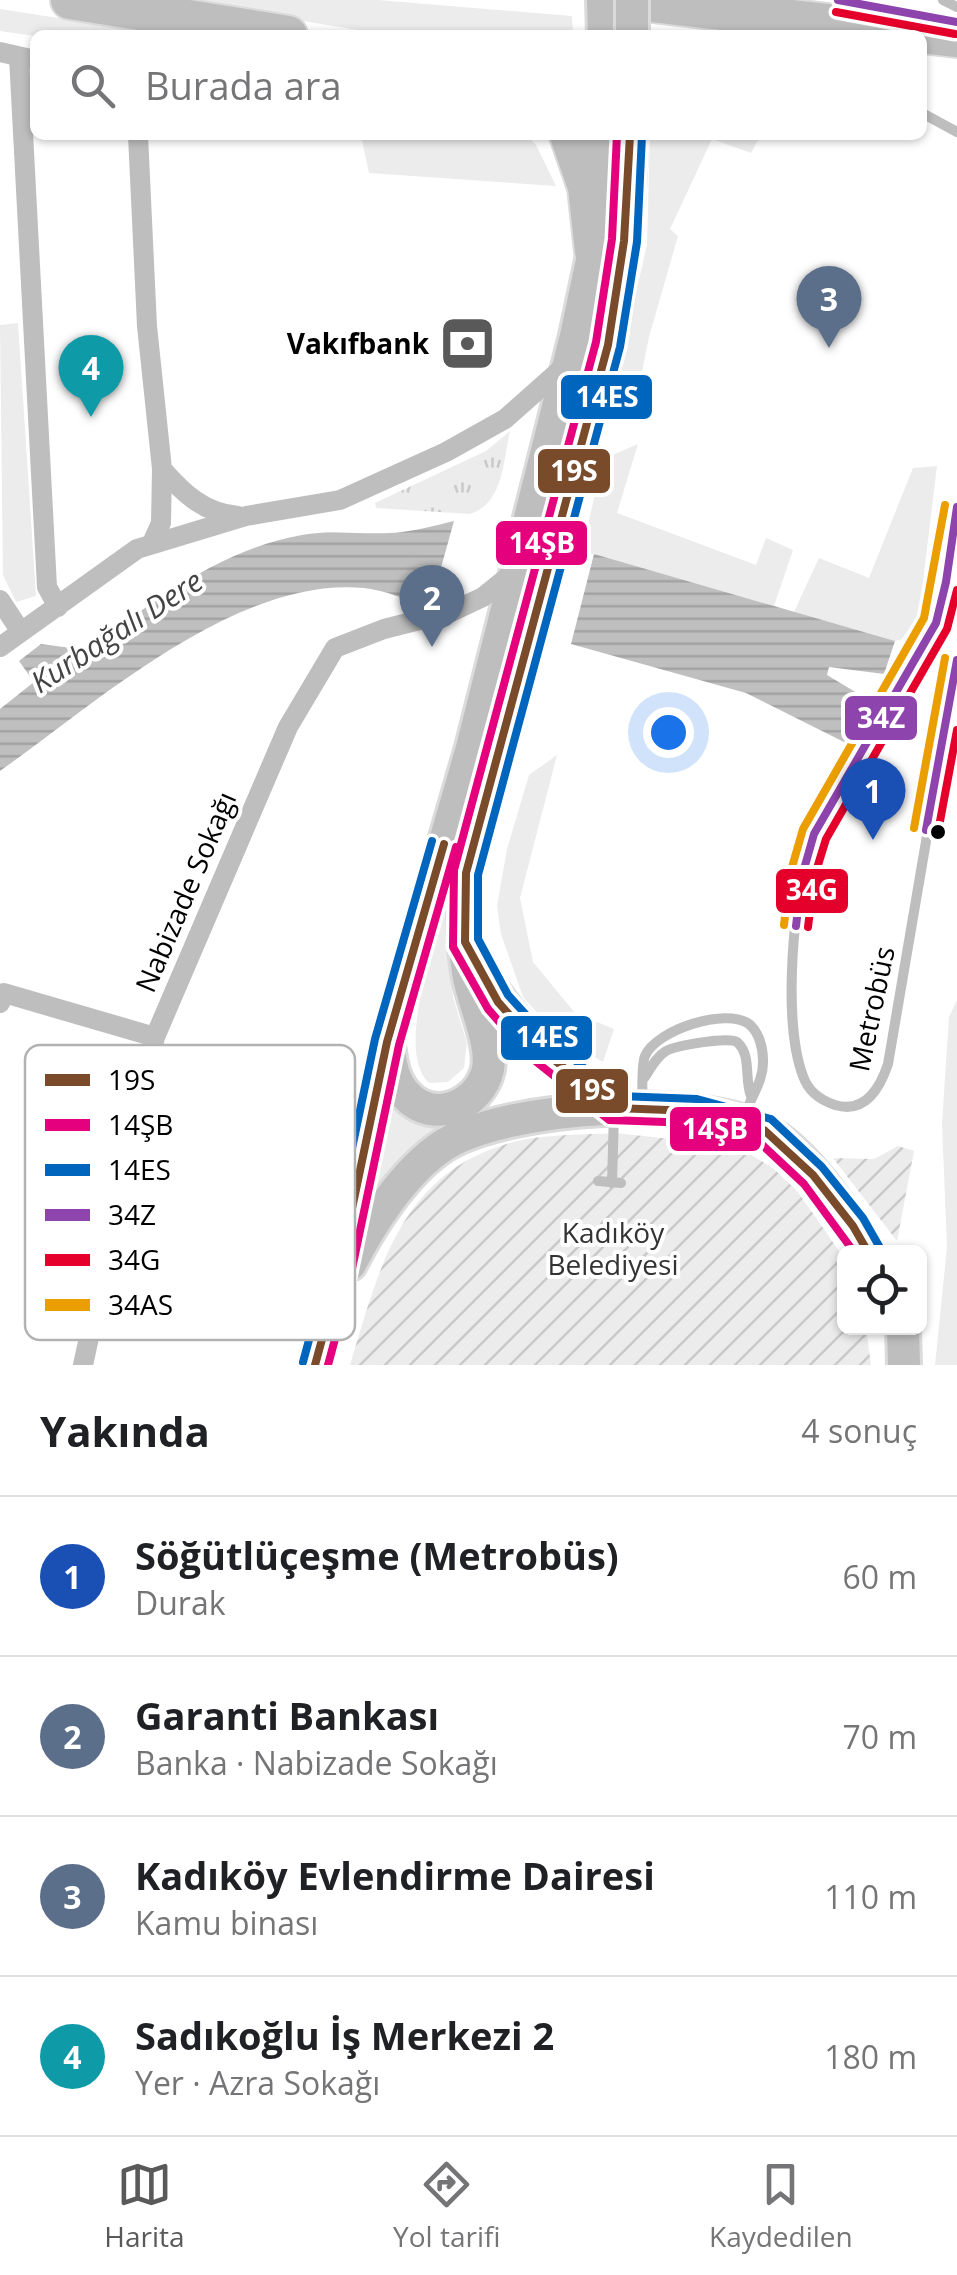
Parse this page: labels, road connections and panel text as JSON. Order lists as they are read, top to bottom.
{
  "streets": {
    "street": ["Nabizade Sokağı"],
    "lane": ["Metrobüs"]
  },
  "water": ["Kurbağalı Dere"],
  "parks": ["Kadıköy Belediyesi"],
  "places": {
    "bank": ["Vakıfbank"]
  },
  "lines": [
    "transit line 34Z",
    "transit line 34G",
    "transit line 19S",
    "transit line 14ŞB",
    "transit line 14ES",
    "transit line 34AS"
  ],
  "legend": [
    "19S",
    "14ŞB",
    "14ES",
    "34Z",
    "34G",
    "34AS"
  ],
  "page": {
    "search": "Burada ara",
    "pins": [
      "3",
      "4",
      "2",
      "1"
    ],
    "heading": ["Yakında", "4 sonuç"],
    "list": [
      {
        "mark": "1",
        "name": "Söğütlüçeşme (Metrobüs)",
        "note": "Durak",
        "value": "60 m"
      },
      {
        "mark": "2",
        "name": "Garanti Bankası",
        "note": "Banka · Nabizade Sokağı",
        "value": "70 m"
      },
      {
        "mark": "3",
        "name": "Kadıköy Evlendirme Dairesi",
        "note": "Kamu binası",
        "value": "110 m"
      },
      {
        "mark": "4",
        "name": "Sadıkoğlu İş Merkezi 2",
        "note": "Yer · Azra Sokağı",
        "value": "180 m"
      }
    ],
    "nav": ["Harita", "Yol tarifi", "Kaydedilen"]
  }
}
